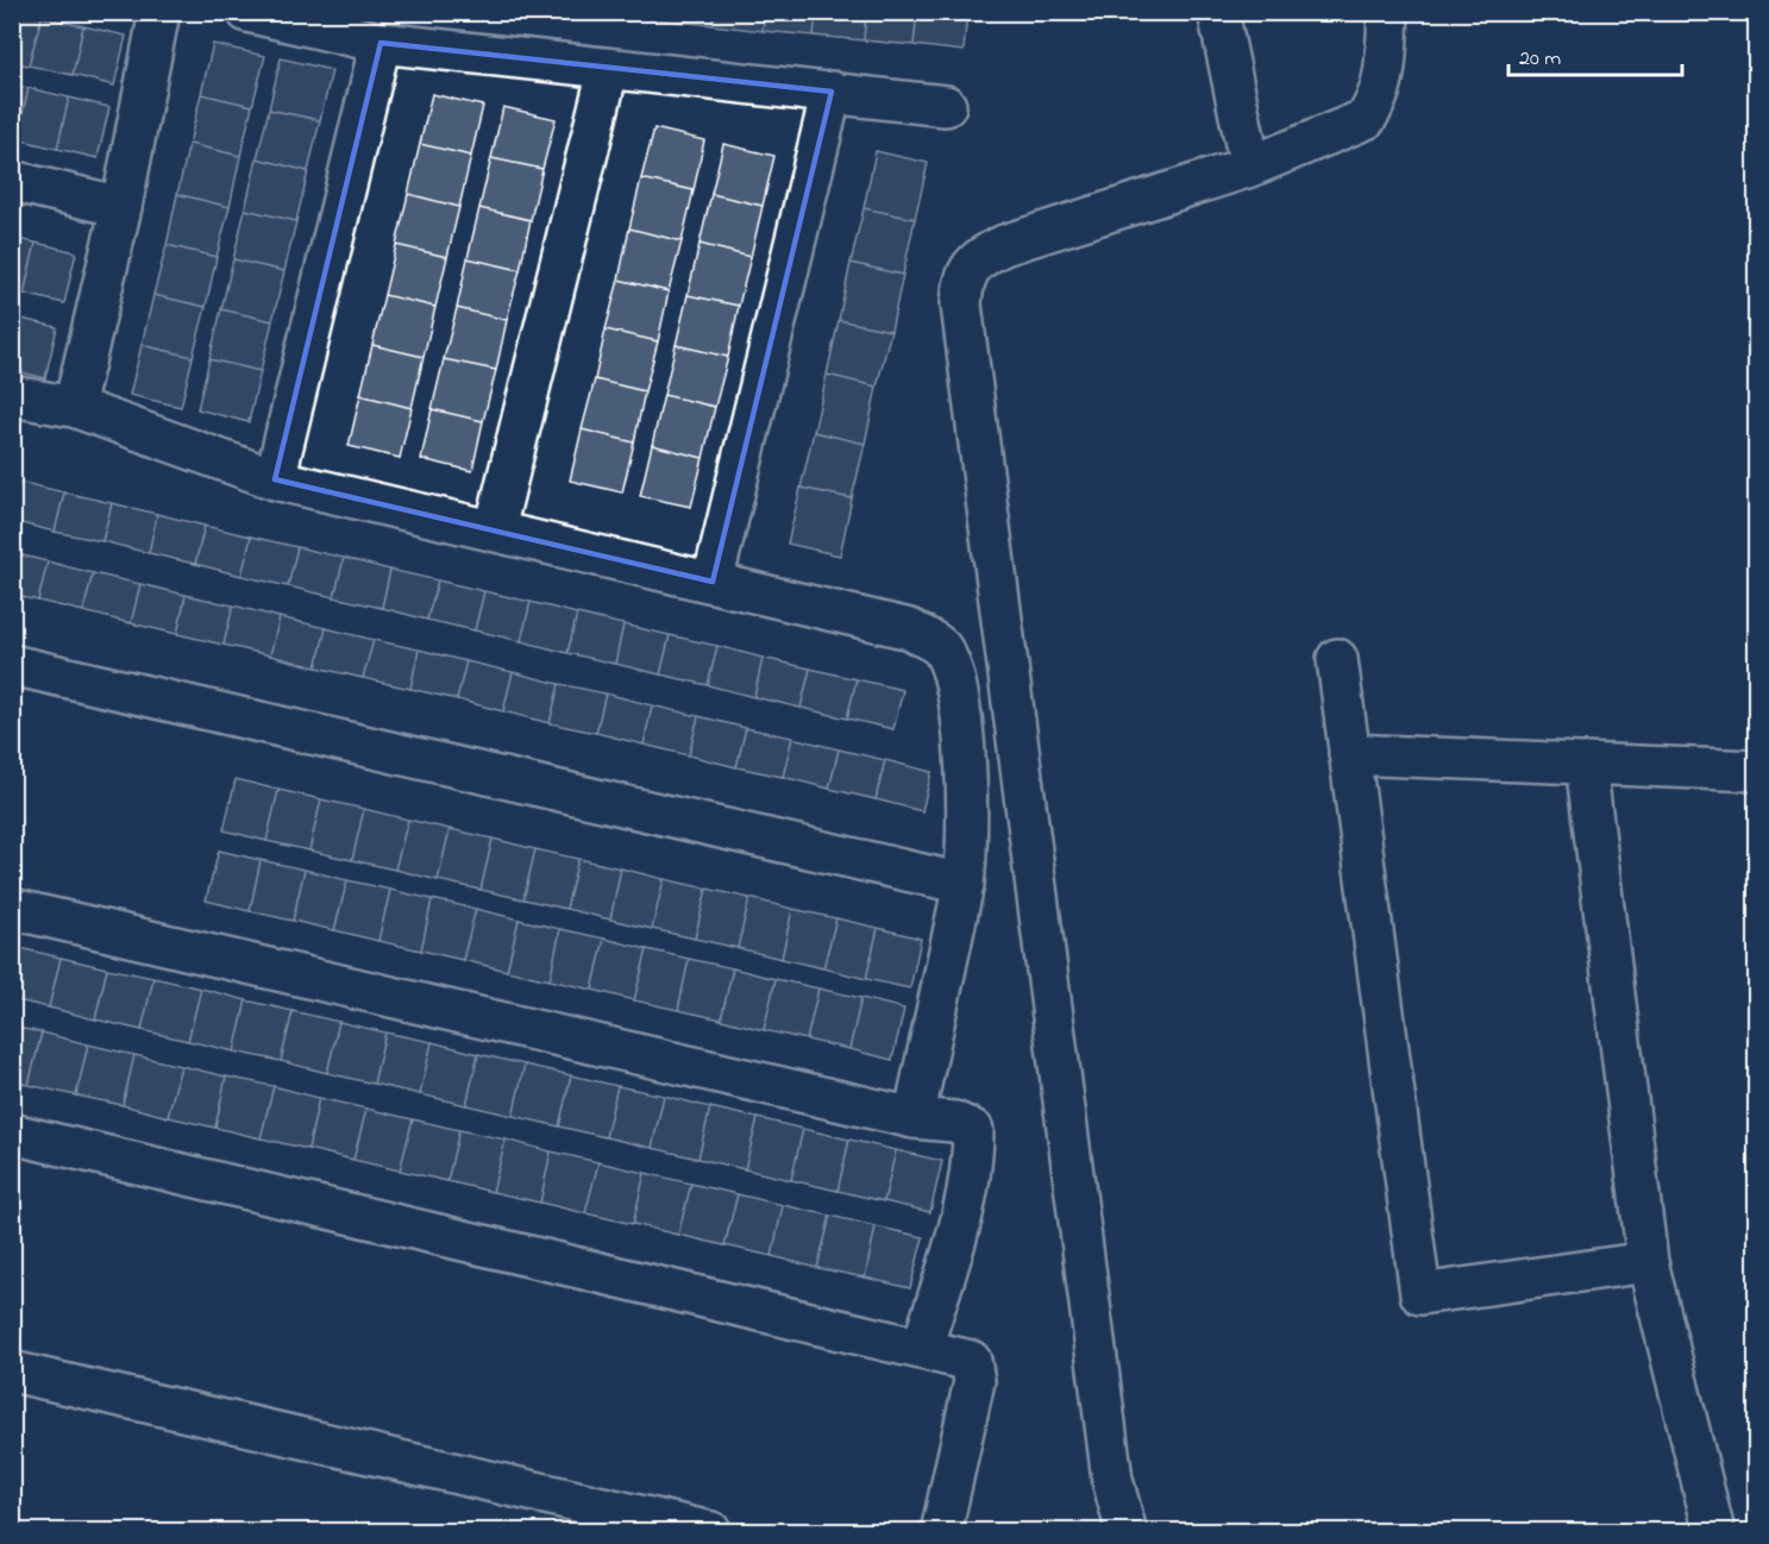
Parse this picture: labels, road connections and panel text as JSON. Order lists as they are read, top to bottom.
{
  "scale_bar": "20 m"
}
